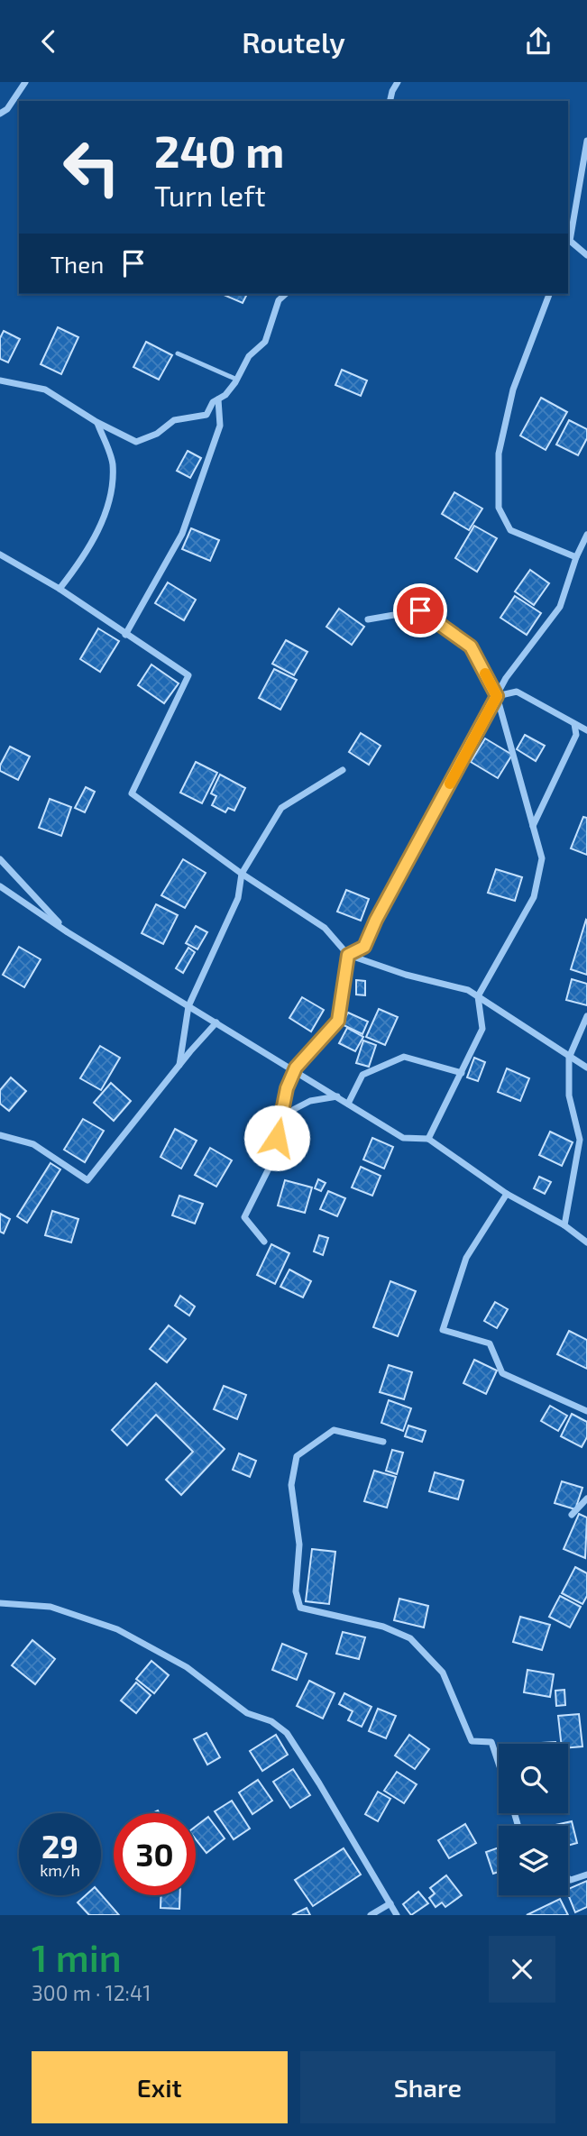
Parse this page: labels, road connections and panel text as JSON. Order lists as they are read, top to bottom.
{
  "page": {
    "header": "Routely",
    "turn": ["240 m", "Turn left"],
    "then": "Then",
    "speed": "29 km/h",
    "limit": "30",
    "heading": ["1 min", "300 m · 12:41"],
    "buttons": ["Exit", "Share"]
  }
}
